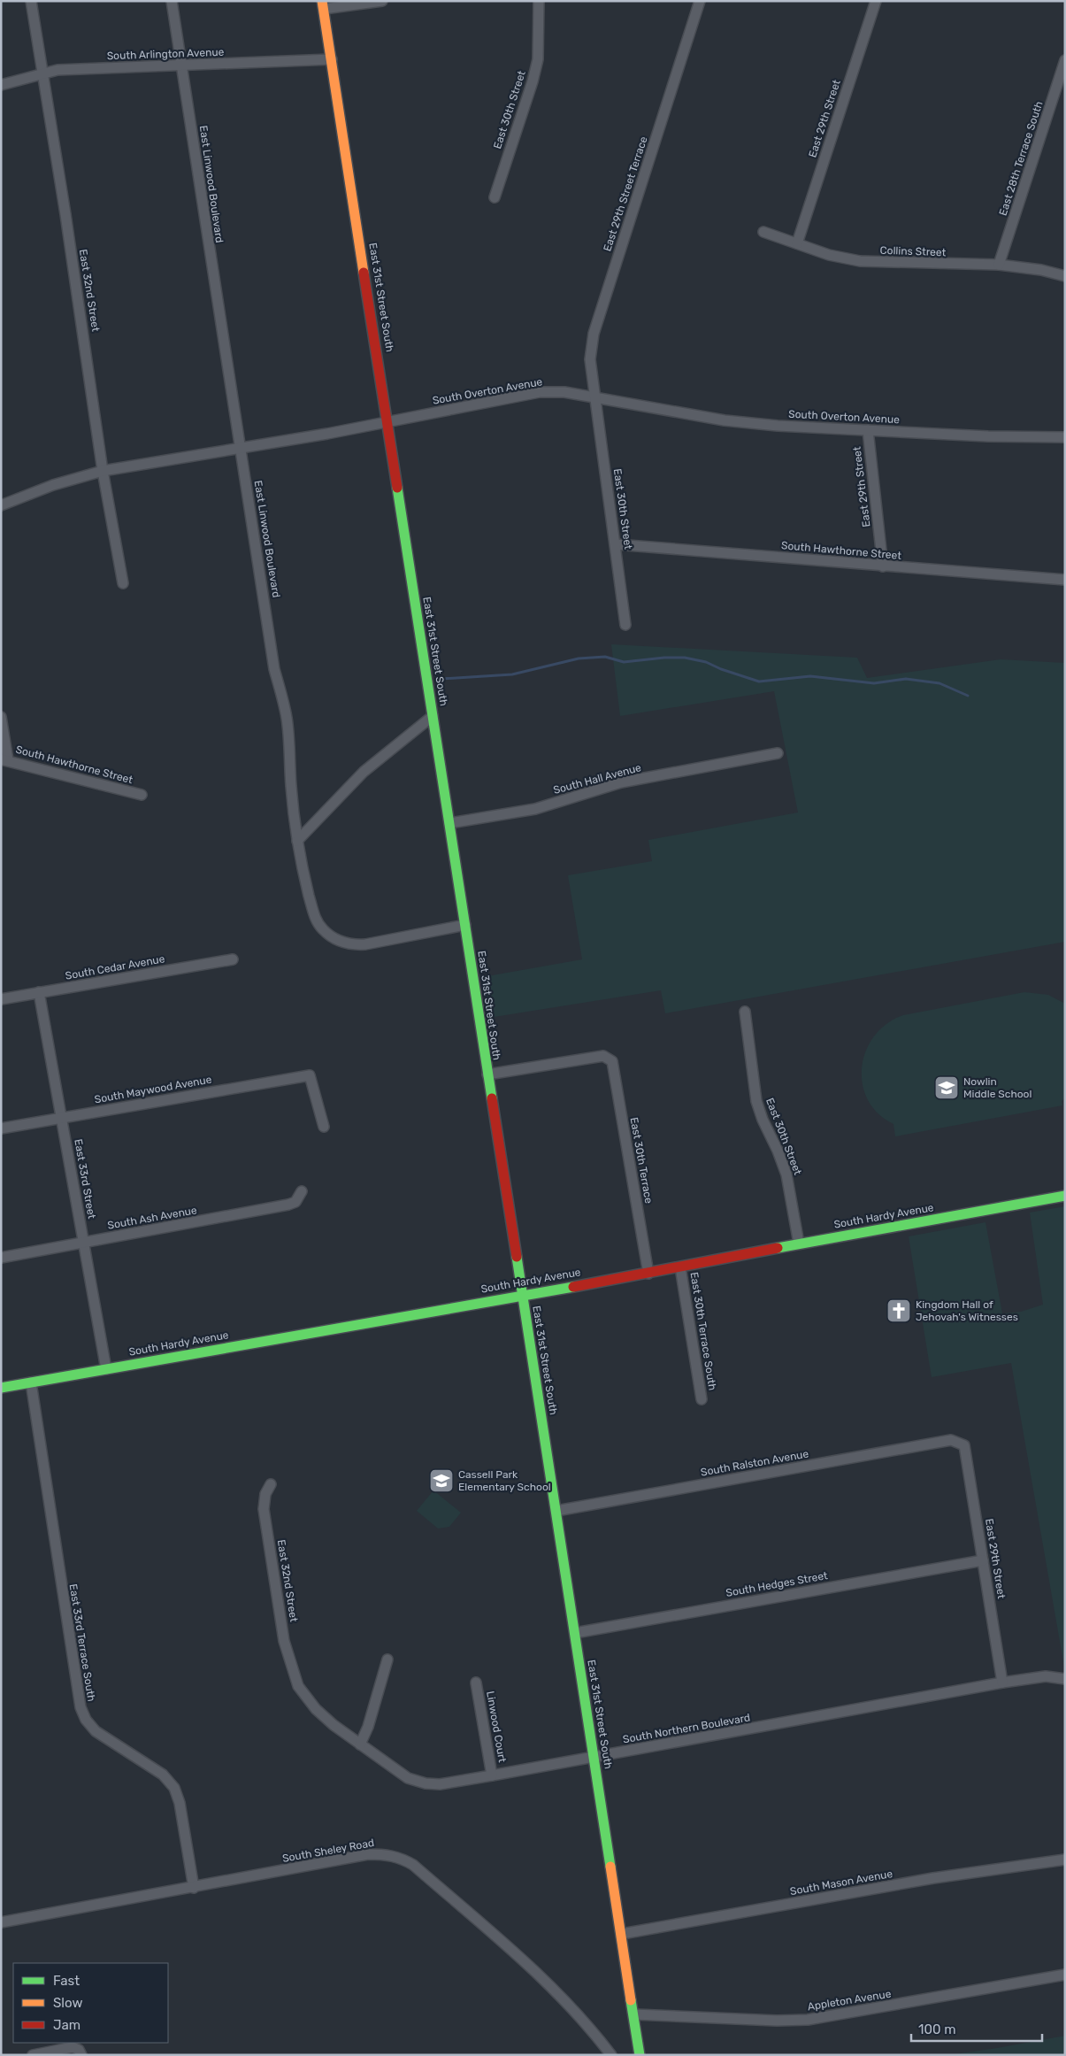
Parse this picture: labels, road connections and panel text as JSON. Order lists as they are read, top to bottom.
{
  "streets": {
    "street": [
      "South Arlington Avenue",
      "East 30th Street",
      "East 29th Street",
      "East 28th Terrace South",
      "East Linwood Boulevard",
      "East 29th Street Terrace",
      "Collins Street",
      "East 32nd Street",
      "East 31st Street South",
      "South Overton Avenue",
      "South Hawthorne Street",
      "South Hall Avenue",
      "South Cedar Avenue",
      "South Maywood Avenue",
      "East 30th Terrace",
      "East 33rd Street",
      "South Hardy Avenue",
      "South Ash Avenue",
      "East 30th Terrace South",
      "South Ralston Avenue",
      "South Hedges Street",
      "East 33rd Terrace South",
      "Linwood Court",
      "South Northern Boulevard",
      "South Sheley Road",
      "South Mason Avenue",
      "Appleton Avenue"
    ]
  },
  "crossings": [
    ["South Arlington Avenue", "East Linwood Boulevard"],
    ["South Arlington Avenue", "East 32nd Street"],
    ["South Arlington Avenue", "East 31st Street South"],
    ["East 30th Street", "East 29th Street Terrace"],
    ["East 30th Street", "South Overton Avenue"],
    ["East 30th Street", "South Hawthorne Street"],
    ["East 30th Street", "South Hardy Avenue"],
    ["East 29th Street", "Collins Street"],
    ["East 29th Street", "South Overton Avenue"],
    ["East 29th Street", "South Hawthorne Street"],
    ["East 29th Street", "South Ralston Avenue"],
    ["East 29th Street", "South Hedges Street"],
    ["East 29th Street", "South Northern Boulevard"],
    ["East 28th Terrace South", "Collins Street"],
    ["East Linwood Boulevard", "East 31st Street South"],
    ["East Linwood Boulevard", "South Overton Avenue"],
    ["East 29th Street Terrace", "South Overton Avenue"],
    ["East 32nd Street", "South Overton Avenue"],
    ["East 32nd Street", "South Northern Boulevard"],
    ["East 31st Street South", "South Overton Avenue"],
    ["East 31st Street South", "South Hall Avenue"],
    ["East 31st Street South", "East 30th Terrace"],
    ["East 31st Street South", "South Hardy Avenue"],
    ["East 31st Street South", "South Ralston Avenue"],
    ["East 31st Street South", "South Hedges Street"],
    ["East 31st Street South", "South Northern Boulevard"],
    ["East 31st Street South", "South Mason Avenue"],
    ["East 31st Street South", "Appleton Avenue"],
    ["South Cedar Avenue", "East 33rd Street"],
    ["South Maywood Avenue", "East 33rd Street"],
    ["East 30th Terrace", "South Hardy Avenue"],
    ["East 33rd Street", "South Hardy Avenue"],
    ["East 33rd Street", "South Ash Avenue"],
    ["South Hardy Avenue", "East 30th Terrace South"],
    ["South Hardy Avenue", "East 33rd Terrace South"],
    ["East 33rd Terrace South", "South Sheley Road"],
    ["Linwood Court", "South Northern Boulevard"]
  ],
  "places": {
    "school or university": ["Nowlin Middle School", "Cassell Park Elementary School"],
    "church": ["Kingdom Hall of Jehovah's Witnesses"]
  },
  "legend": ["Fast", "Slow", "Jam"],
  "scale_bar": "100 m"
}
